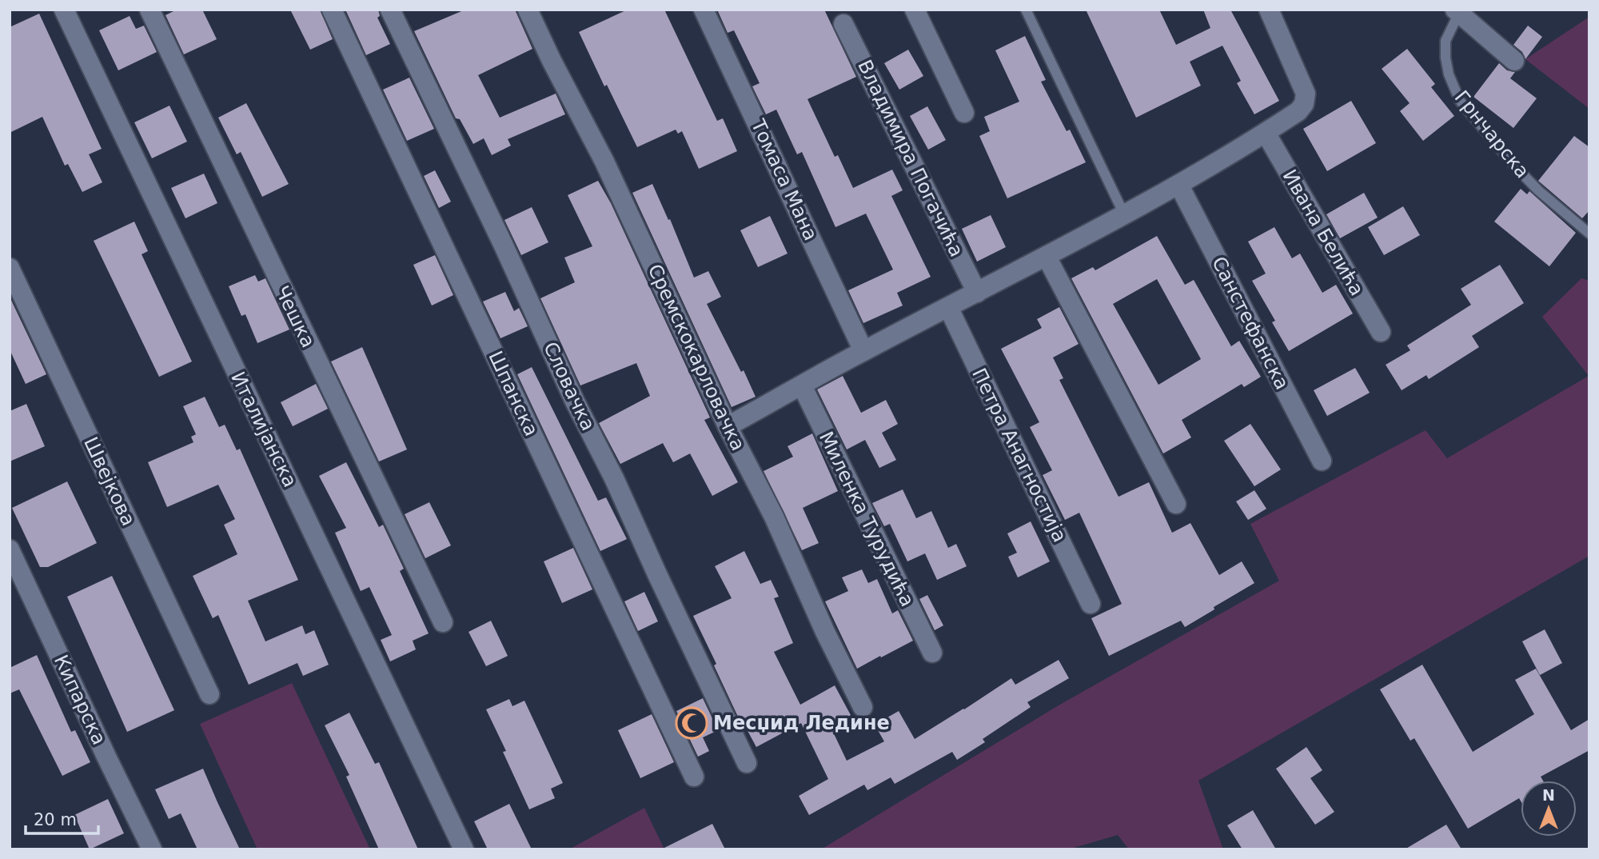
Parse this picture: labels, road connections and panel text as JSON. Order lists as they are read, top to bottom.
{
  "streets": {
    "street": [
      "Грнчарска",
      "Владимира Погачића",
      "Томаса Мана",
      "Ивана Белића",
      "Чешка",
      "Санстефанска",
      "Сремскокарловачка",
      "Словачка",
      "Шпанска",
      "Италијанска",
      "Петра Анагностија",
      "Швејкова",
      "Миленка Турудића",
      "Кипарска"
    ]
  },
  "places": {
    "mosque": ["Месџид Ледине"]
  },
  "scale_bar": "20 m",
  "north": "top"
}
